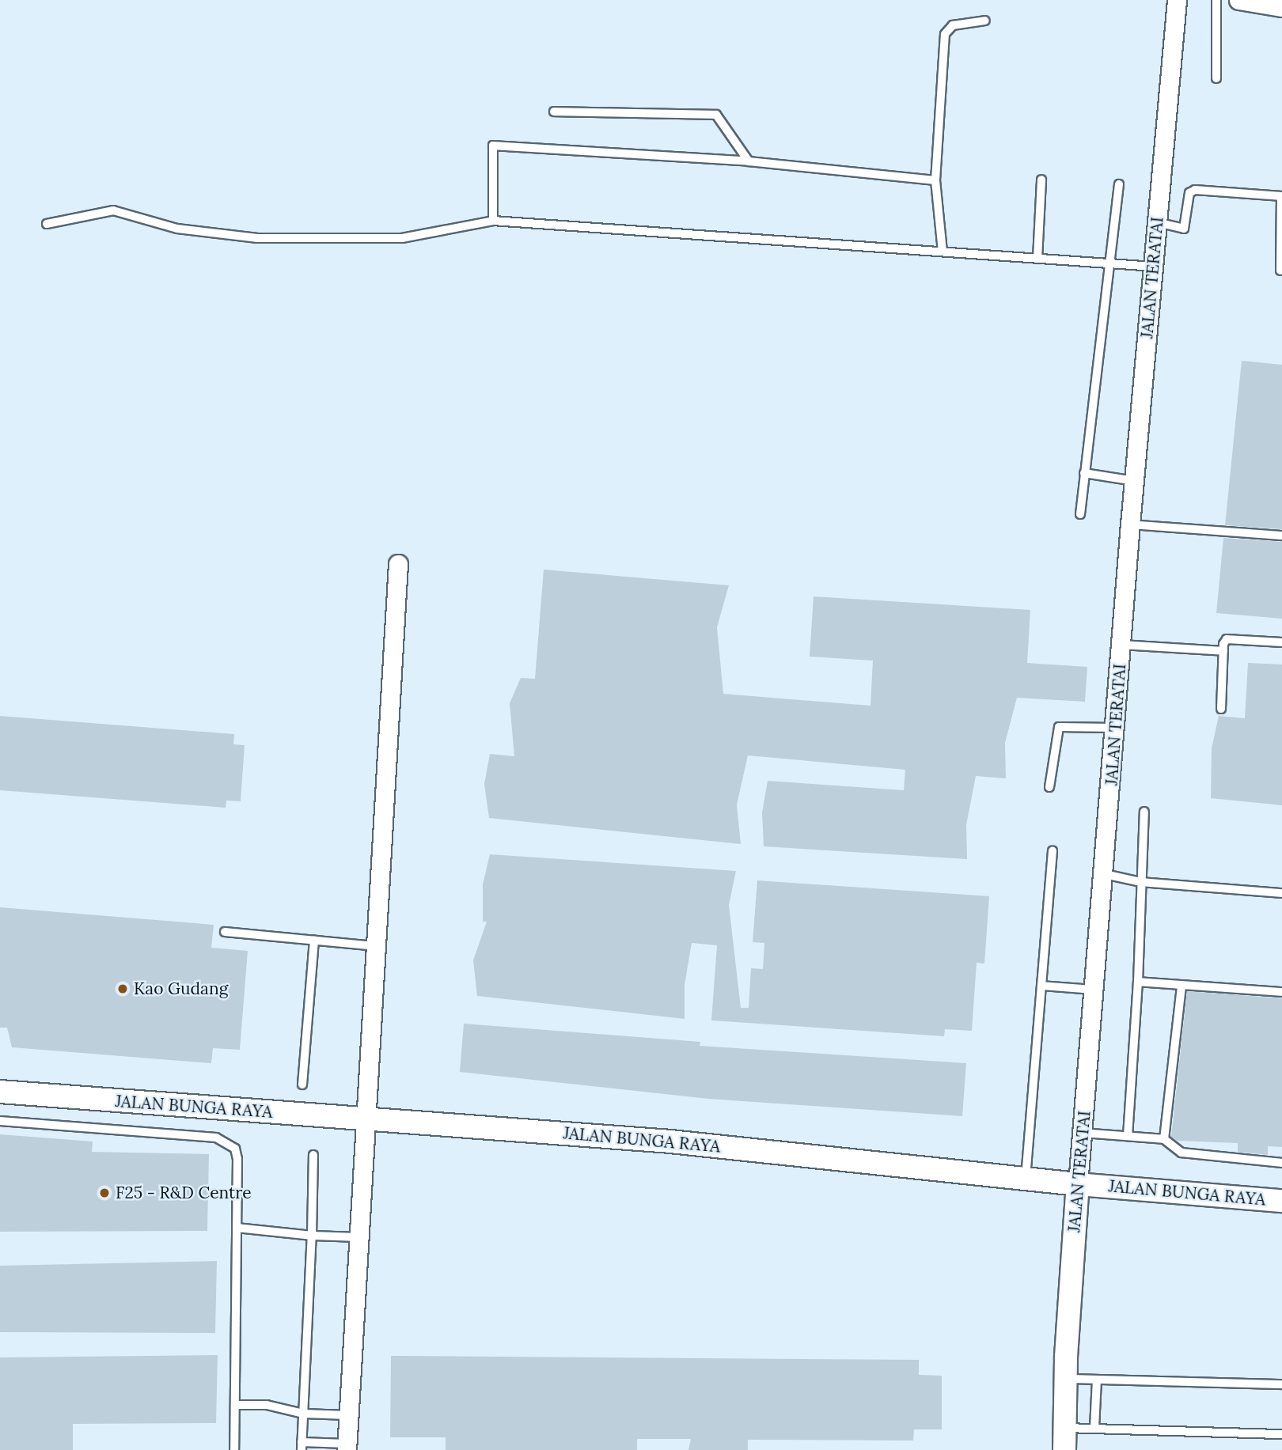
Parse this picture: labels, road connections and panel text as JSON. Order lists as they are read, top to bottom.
{
  "streets": {
    "street": ["JALAN TERATAI", "JALAN BUNGA RAYA"]
  },
  "crossings": [
    ["JALAN TERATAI", "JALAN BUNGA RAYA"]
  ],
  "places": ["Kao Gudang", "F25 - R&D Centre"]
}
